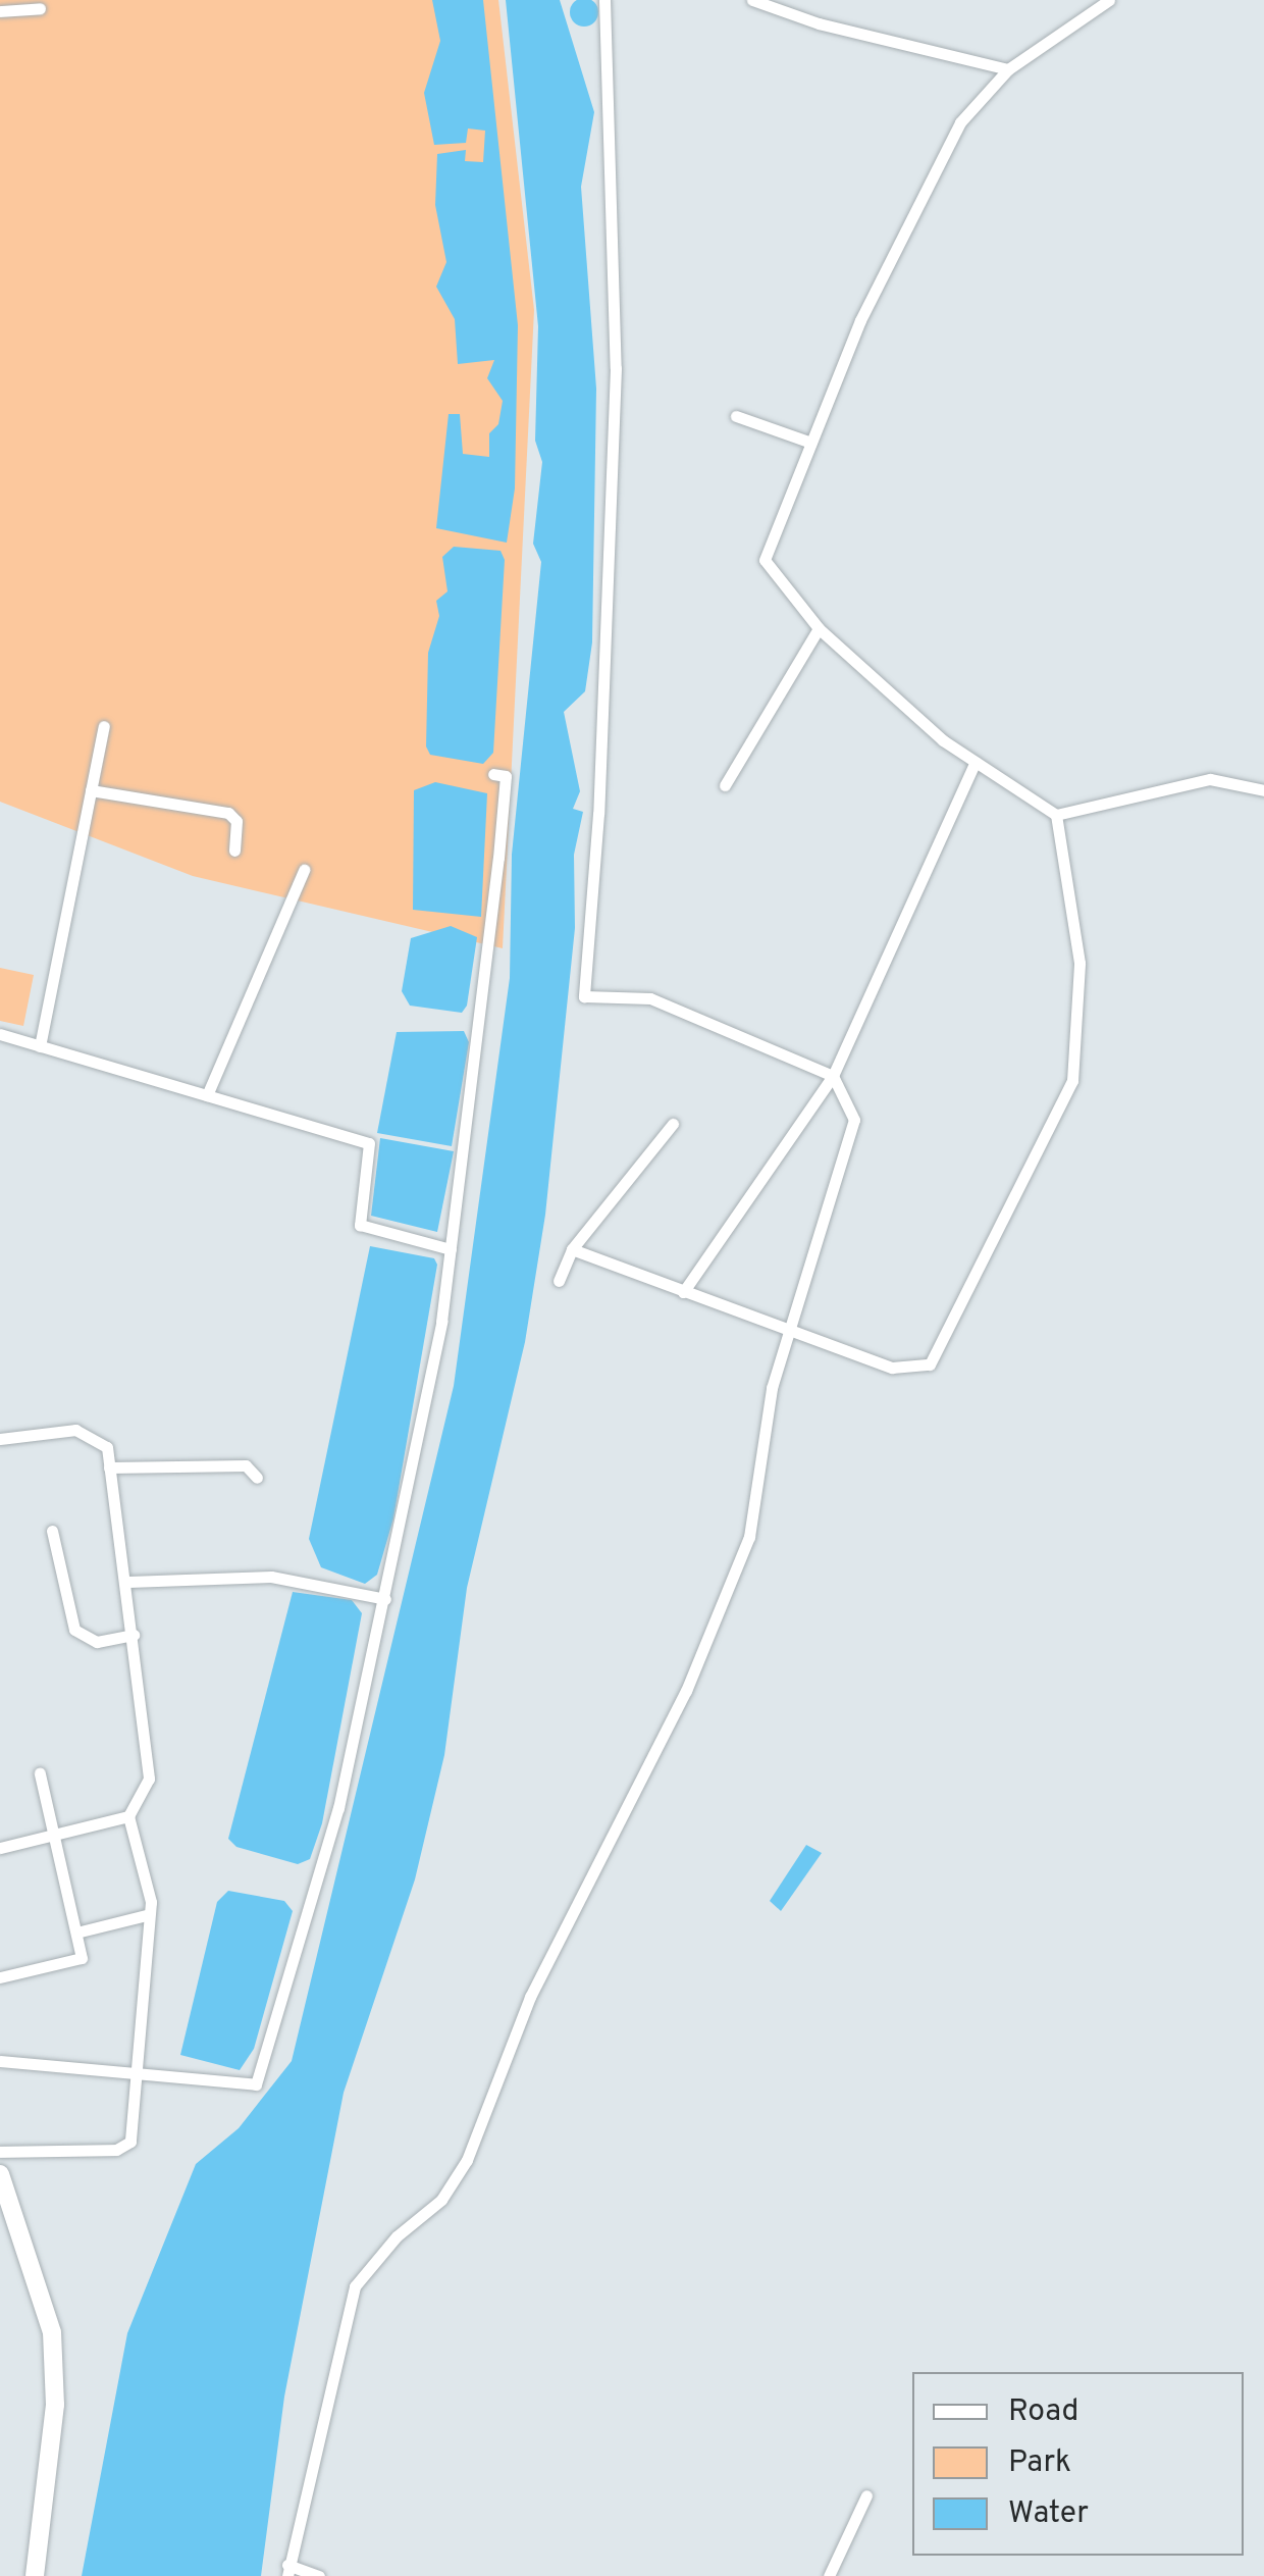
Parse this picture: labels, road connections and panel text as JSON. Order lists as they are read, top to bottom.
{
  "legend": ["Road", "Park", "Water"]
}
